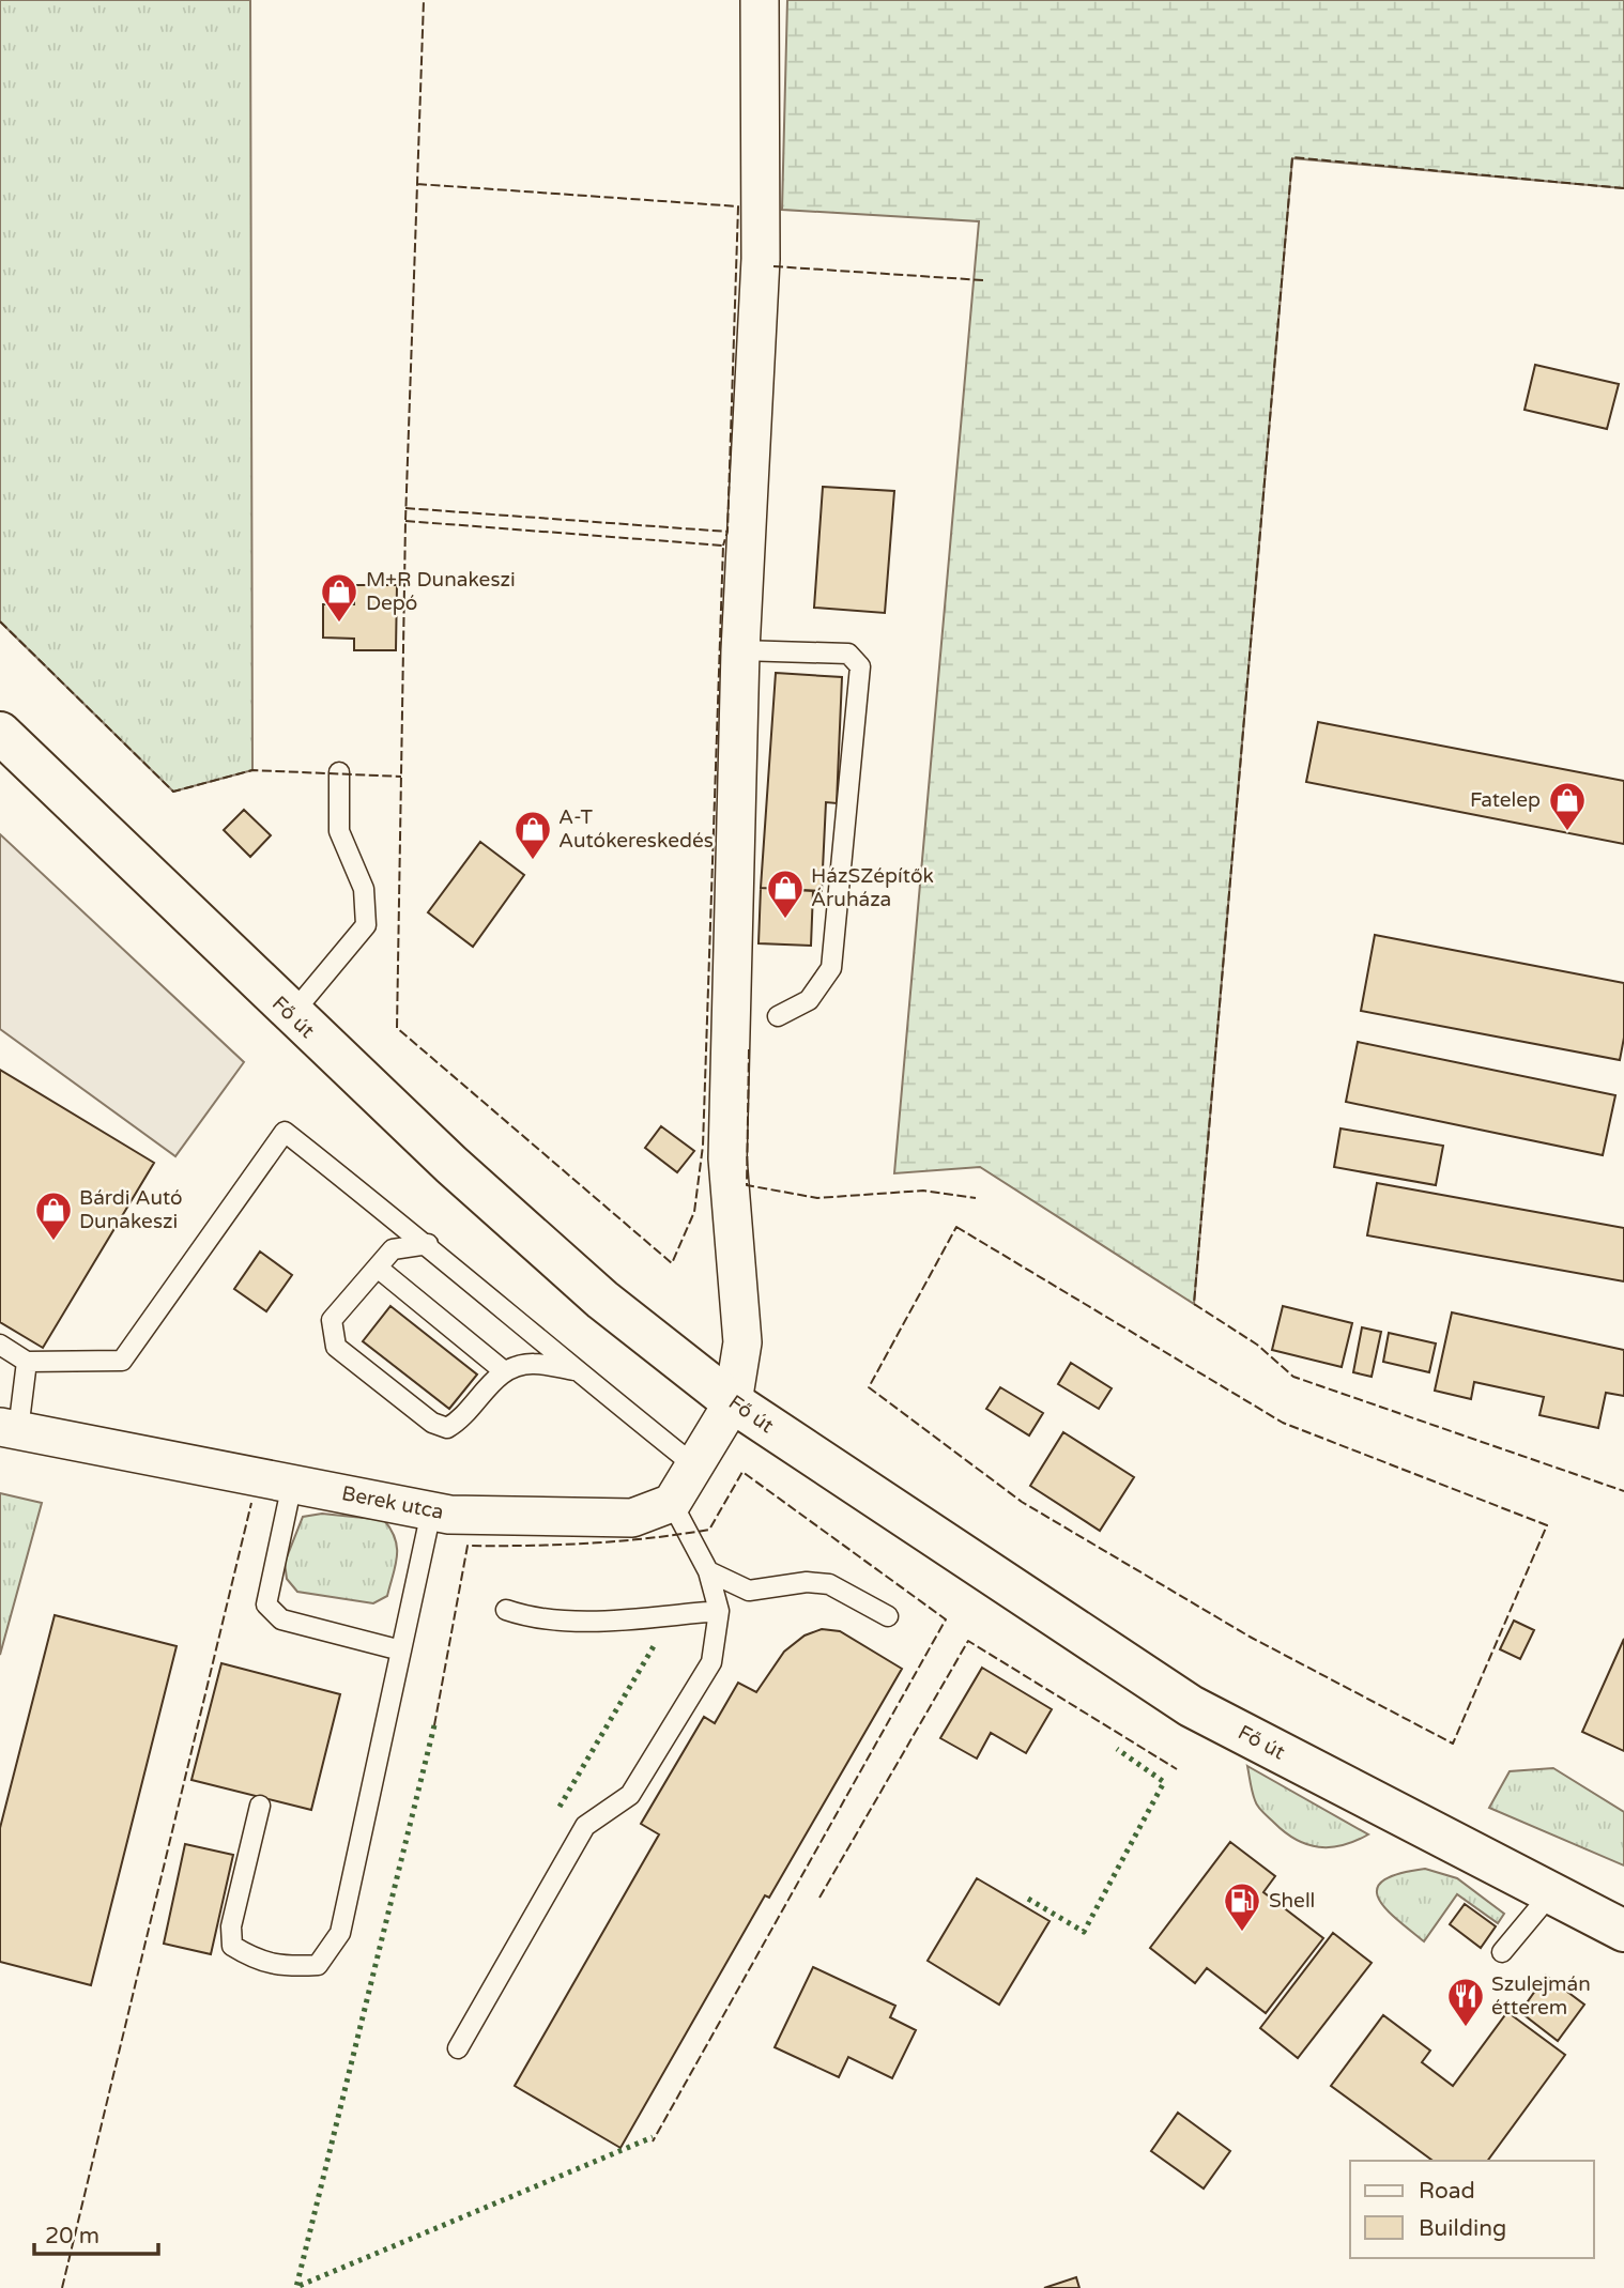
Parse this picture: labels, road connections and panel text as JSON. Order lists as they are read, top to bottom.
{
  "streets": {
    "main road": ["Fő út"],
    "street": ["Berek utca"]
  },
  "places": {
    "shop": [
      "M+R Dunakeszi Depó",
      "Fatelep",
      "A-T Autókereskedés",
      "HázSZépítők Áruháza",
      "Bárdi Autó Dunakeszi"
    ],
    "fuel station": ["Shell"],
    "restaurant": ["Szulejmán étterem"]
  },
  "legend": ["Road", "Building"],
  "scale_bar": "20 m"
}
